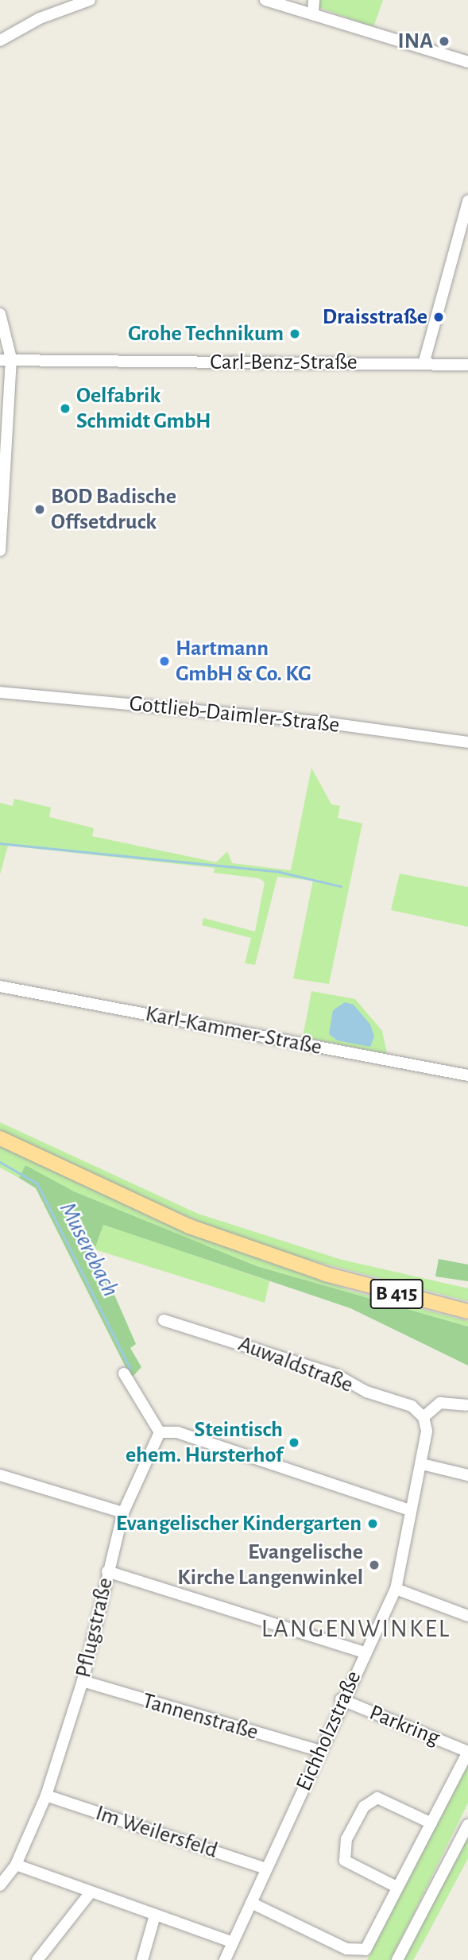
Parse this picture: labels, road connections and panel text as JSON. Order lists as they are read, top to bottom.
{
  "streets": {
    "main road": ["B 415"],
    "street": [
      "Carl-Benz-Straße",
      "Gottlieb-Daimler-Straße",
      "Karl-Kammer-Straße",
      "Auwaldstraße",
      "Pflugstraße",
      "Tannenstraße",
      "Parkring",
      "Eichholzstraße",
      "Im Weilersfeld"
    ]
  },
  "crossings": [
    ["Pflugstraße", "Tannenstraße"],
    ["Pflugstraße", "Im Weilersfeld"],
    ["Tannenstraße", "Eichholzstraße"],
    ["Parkring", "Eichholzstraße"],
    ["Eichholzstraße", "Im Weilersfeld"]
  ],
  "districts": ["LANGENWINKEL"],
  "water": ["Muserebach"],
  "places": [
    "INA",
    "Draisstraße",
    "Grohe Technikum",
    "Oelfabrik Schmidt GmbH",
    "BOD Badische Offsetdruck",
    "Hartmann GmbH & Co. KG",
    "Steintisch ehem. Hursterhof",
    "Evangelischer Kindergarten",
    "Evangelische Kirche Langenwinkel"
  ]
}
